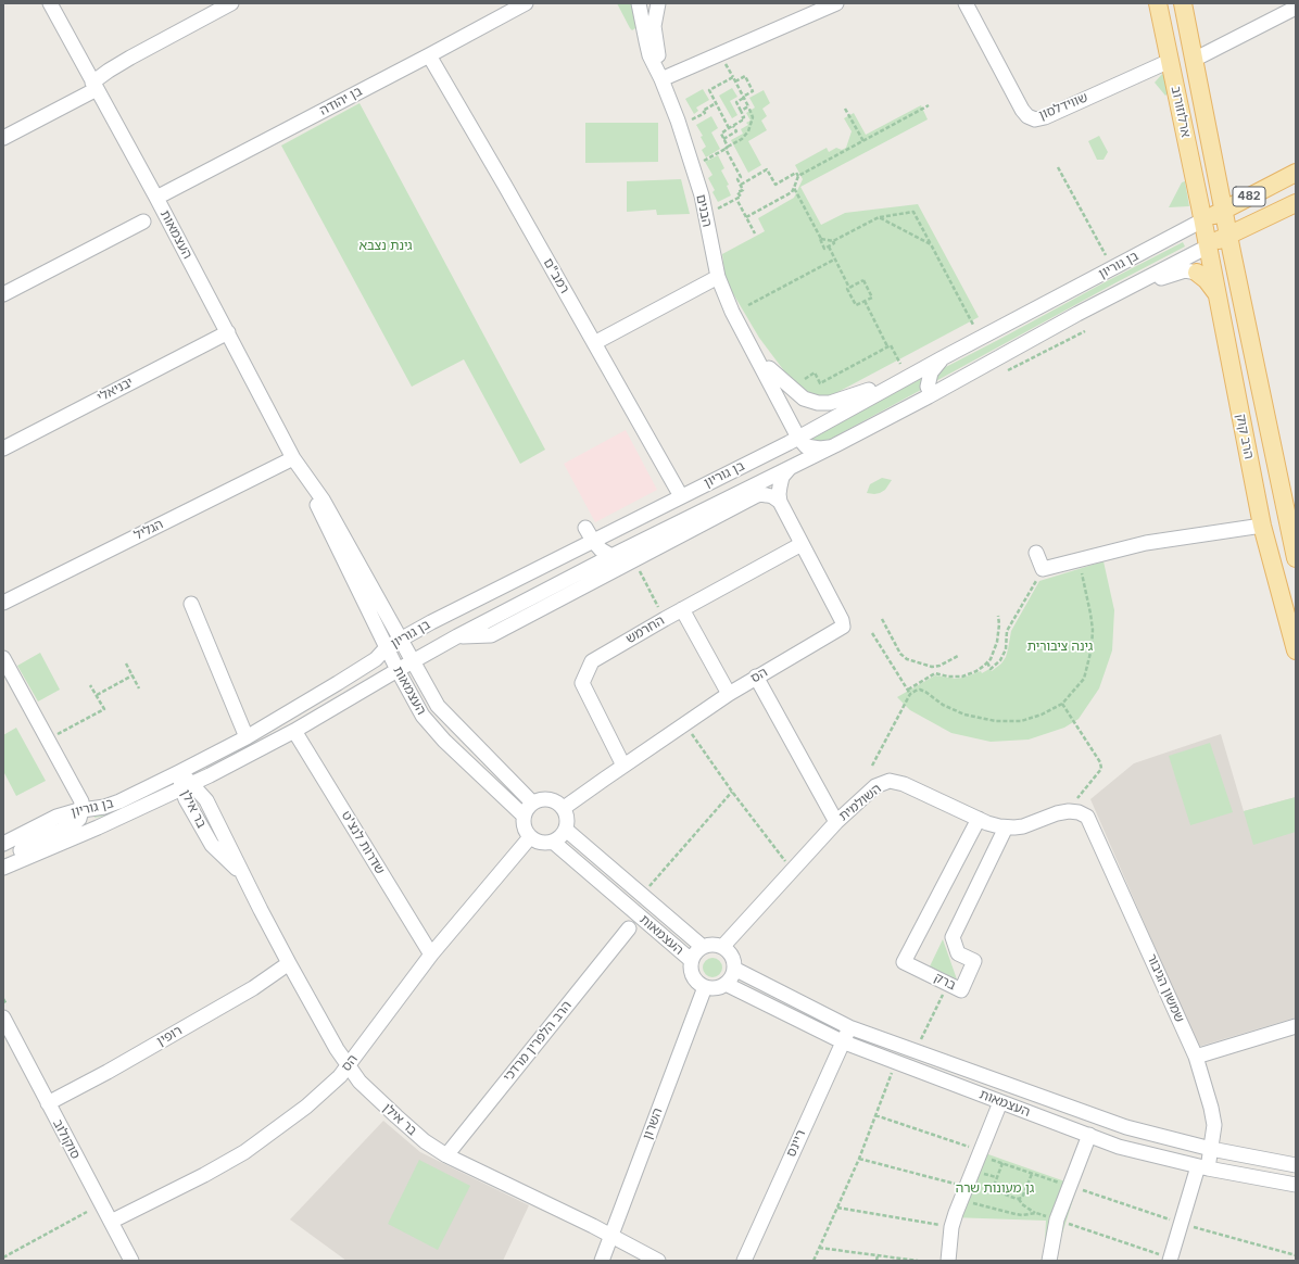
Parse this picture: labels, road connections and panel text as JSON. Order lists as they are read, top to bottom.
{
  "streets": {
    "main road": [
      "ארלוזורוב",
      "482",
      "בן גוריון",
      "הרב קוק"
    ],
    "street": [
      "בן יהודה",
      "שווידלסון",
      "הבנים",
      "העצמאות",
      "רמב\"ם",
      "יבניאלי",
      "הגליל",
      "החרמש",
      "הס",
      "השולמית",
      "בר אילן",
      "שדרות לנצ'ט",
      "ברק",
      "שמשון הגיבור",
      "רופין",
      "הרב הלפרין מרדכי",
      "השרון",
      "סוקולוב",
      "ריינס"
    ]
  },
  "crossings": [
    ["בן יהודה", "העצמאות"],
    ["בן יהודה", "רמב\"ם"],
    ["שווידלסון", "ארלוזורוב"],
    ["ארלוזורוב", "בן גוריון"],
    ["ארלוזורוב", "הרב קוק"],
    ["הבנים", "בן גוריון"],
    ["העצמאות", "בן גוריון"],
    ["העצמאות", "יבניאלי"],
    ["העצמאות", "הגליל"],
    ["העצמאות", "הס"],
    ["העצמאות", "שמשון הגיבור"],
    ["העצמאות", "השרון"],
    ["העצמאות", "ריינס"],
    ["בן גוריון", "רמב\"ם"],
    ["בן גוריון", "הרב קוק"],
    ["בן גוריון", "בר אילן"],
    ["בן גוריון", "שדרות לנצ'ט"],
    ["החרמש", "הס"],
    ["הס", "השולמית"],
    ["הס", "בר אילן"],
    ["הס", "שדרות לנצ'ט"],
    ["הס", "סוקולוב"],
    ["השולמית", "ברק"],
    ["השולמית", "שמשון הגיבור"],
    ["בר אילן", "רופין"],
    ["בר אילן", "הרב הלפרין מרדכי"],
    ["בר אילן", "השרון"],
    ["רופין", "סוקולוב"]
  ],
  "parks": ["גינת נצבא", "גינה ציבורית", "גן מעונות שרה"]
}
